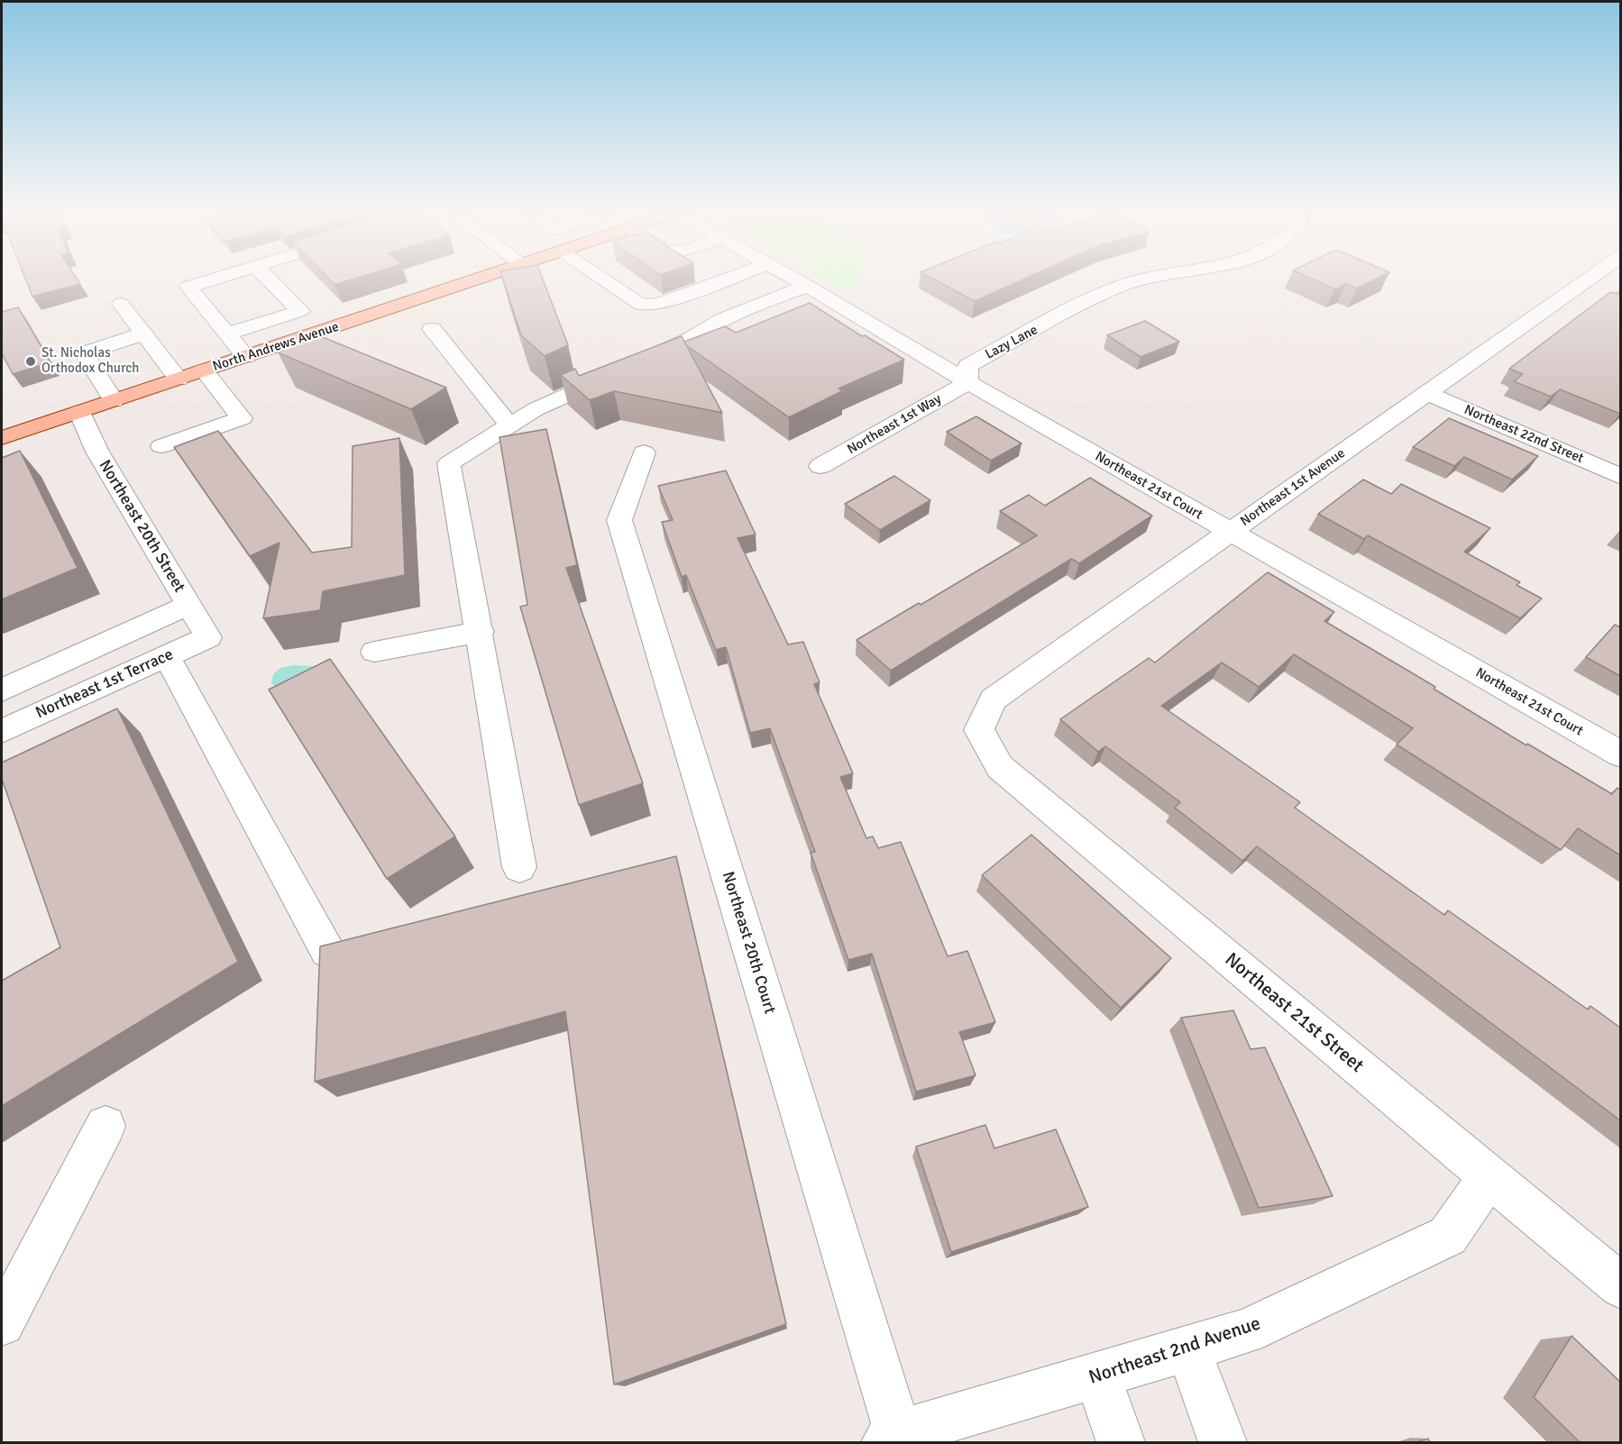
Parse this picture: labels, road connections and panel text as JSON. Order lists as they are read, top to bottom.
{
  "streets": {
    "main road": ["North Andrews Avenue"],
    "street": [
      "Lazy Lane",
      "Northeast 1st Way",
      "Northeast 22nd Street",
      "Northeast 21st Court",
      "Northeast 1st Avenue",
      "Northeast 20th Street",
      "Northeast 1st Terrace",
      "Northeast 20th Court",
      "Northeast 21st Street",
      "Northeast 2nd Avenue"
    ]
  },
  "crossings": [
    ["Lazy Lane", "Northeast 1st Way"],
    ["Lazy Lane", "Northeast 21st Court"],
    ["North Andrews Avenue", "Northeast 20th Street"],
    ["Northeast 1st Way", "Northeast 21st Court"],
    ["Northeast 22nd Street", "Northeast 1st Avenue"],
    ["Northeast 21st Court", "Northeast 1st Avenue"],
    ["Northeast 1st Avenue", "Northeast 21st Street"],
    ["Northeast 20th Street", "Northeast 1st Terrace"],
    ["Northeast 20th Court", "Northeast 2nd Avenue"],
    ["Northeast 21st Street", "Northeast 2nd Avenue"]
  ],
  "places": ["St. Nicholas Orthodox Church"]
}
